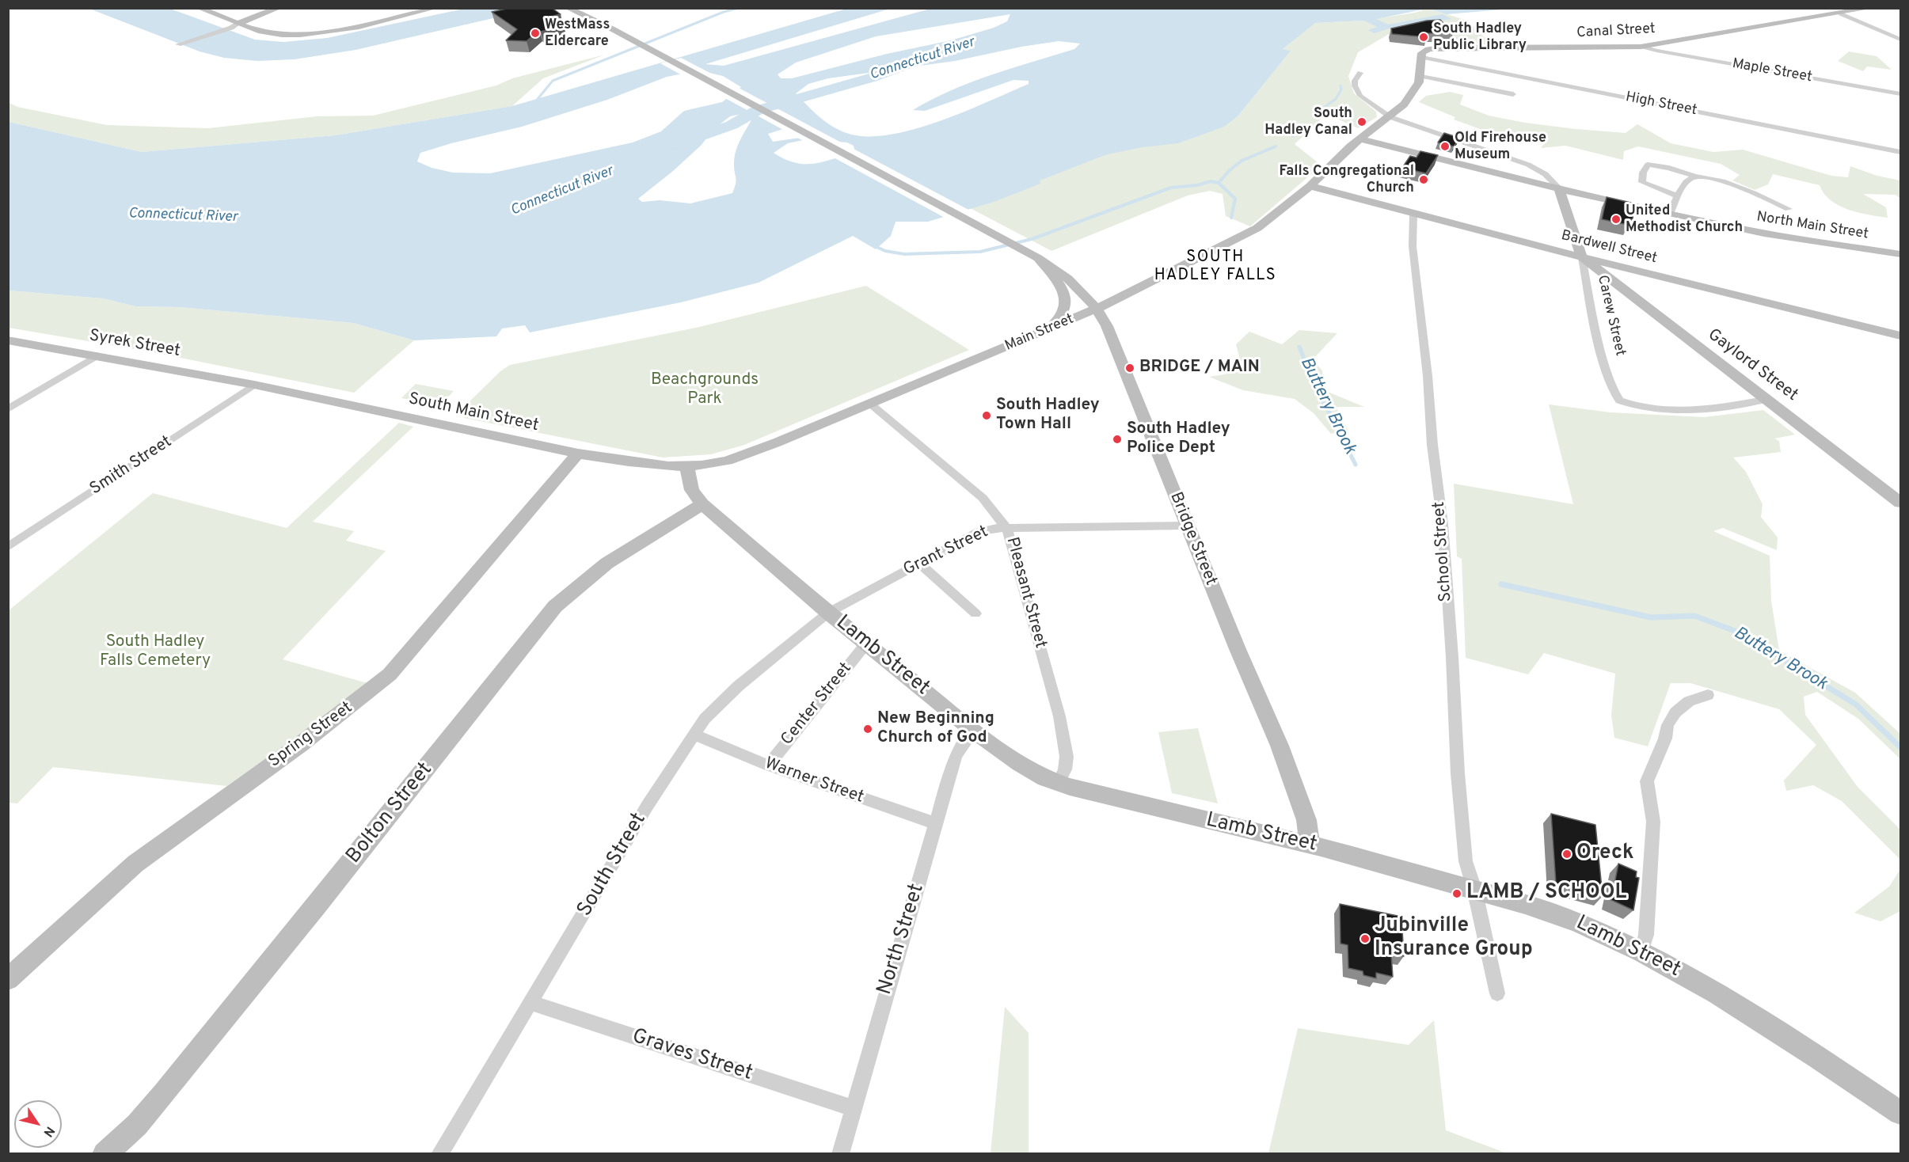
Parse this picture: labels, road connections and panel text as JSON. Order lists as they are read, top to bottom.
{
  "streets": {
    "main road": [
      "Canal Street",
      "North Main Street",
      "Bardwell Street",
      "Carew Street",
      "Main Street",
      "Syrek Street",
      "Gaylord Street",
      "South Main Street",
      "Bridge Street",
      "Lamb Street",
      "Spring Street",
      "Bolton Street"
    ],
    "street": [
      "Maple Street",
      "High Street",
      "Smith Street",
      "Grant Street",
      "School Street",
      "Pleasant Street",
      "Center Street",
      "Warner Street",
      "South Street",
      "North Street",
      "Graves Street"
    ]
  },
  "crossings": [
    ["Canal Street", "Maple Street"],
    ["Canal Street", "High Street"],
    ["North Main Street", "Carew Street"],
    ["North Main Street", "Main Street"],
    ["Bardwell Street", "Carew Street"],
    ["Bardwell Street", "Main Street"],
    ["Bardwell Street", "Gaylord Street"],
    ["Bardwell Street", "School Street"],
    ["Carew Street", "Main Street"],
    ["Carew Street", "Gaylord Street"],
    ["Main Street", "South Main Street"],
    ["Main Street", "Bridge Street"],
    ["Main Street", "Pleasant Street"],
    ["Main Street", "Lamb Street"],
    ["Syrek Street", "South Main Street"],
    ["Syrek Street", "Smith Street"],
    ["South Main Street", "Smith Street"],
    ["South Main Street", "Lamb Street"],
    ["South Main Street", "Spring Street"],
    ["Bridge Street", "Grant Street"],
    ["Bridge Street", "Lamb Street"],
    ["Grant Street", "Pleasant Street"],
    ["Grant Street", "Lamb Street"],
    ["Grant Street", "South Street"],
    ["School Street", "Lamb Street"],
    ["Pleasant Street", "Lamb Street"],
    ["Lamb Street", "Center Street"],
    ["Lamb Street", "Bolton Street"],
    ["Lamb Street", "South Street"],
    ["Lamb Street", "North Street"],
    ["Center Street", "Warner Street"],
    ["Warner Street", "South Street"],
    ["Warner Street", "North Street"],
    ["South Street", "Graves Street"],
    ["North Street", "Graves Street"]
  ],
  "districts": ["SOUTH HADLEY FALLS"],
  "water": ["Connecticut River", "Buttery Brook"],
  "parks": ["Beachgrounds Park", "South Hadley Falls Cemetery"],
  "places": [
    "WestMass Eldercare",
    "South Hadley Public Library",
    "South Hadley Canal",
    "Old Firehouse Museum",
    "Falls Congregational Church",
    "United Methodist Church",
    "BRIDGE / MAIN",
    "South Hadley Town Hall",
    "South Hadley Police Dept",
    "New Beginning Church of God",
    "Oreck",
    "LAMB / SCHOOL",
    "Jubinville Insurance Group"
  ],
  "north": "bottom right"
}
